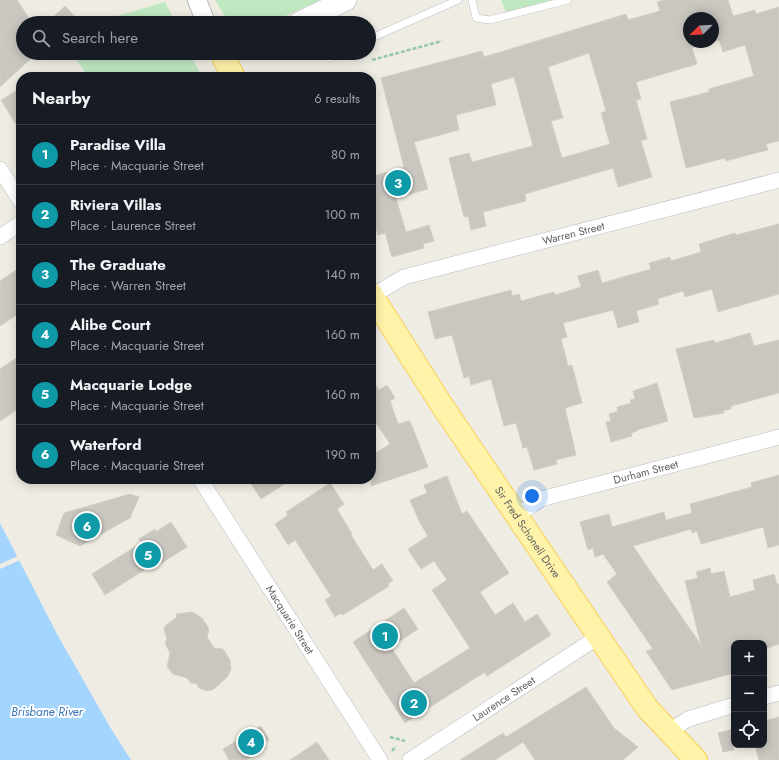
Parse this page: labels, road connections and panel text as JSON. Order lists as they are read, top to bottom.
{
  "streets": {
    "main road": ["Sir Fred Schonell Drive"],
    "street": [
      "Warren Street",
      "Durham Street",
      "Macquarie Street",
      "Laurence Street"
    ]
  },
  "crossings": [
    ["Durham Street", "Sir Fred Schonell Drive"],
    ["Sir Fred Schonell Drive", "Laurence Street"]
  ],
  "water": ["Brisbane River"],
  "north": "bottom left",
  "page": {
    "search": "Search here",
    "heading": ["Nearby", "6 results"],
    "list": [
      {
        "mark": "1",
        "name": "Paradise Villa",
        "note": "Place · Macquarie Street",
        "value": "80 m"
      },
      {
        "mark": "2",
        "name": "Riviera Villas",
        "note": "Place · Laurence Street",
        "value": "100 m"
      },
      {
        "mark": "3",
        "name": "The Graduate",
        "note": "Place · Warren Street",
        "value": "140 m"
      },
      {
        "mark": "4",
        "name": "Alibe Court",
        "note": "Place · Macquarie Street",
        "value": "160 m"
      },
      {
        "mark": "5",
        "name": "Macquarie Lodge",
        "note": "Place · Macquarie Street",
        "value": "160 m"
      },
      {
        "mark": "6",
        "name": "Waterford",
        "note": "Place · Macquarie Street",
        "value": "190 m"
      }
    ],
    "pins": [
      "3",
      "6",
      "5",
      "1",
      "2",
      "4"
    ],
    "map_buttons": ["+", "−"]
  }
}
